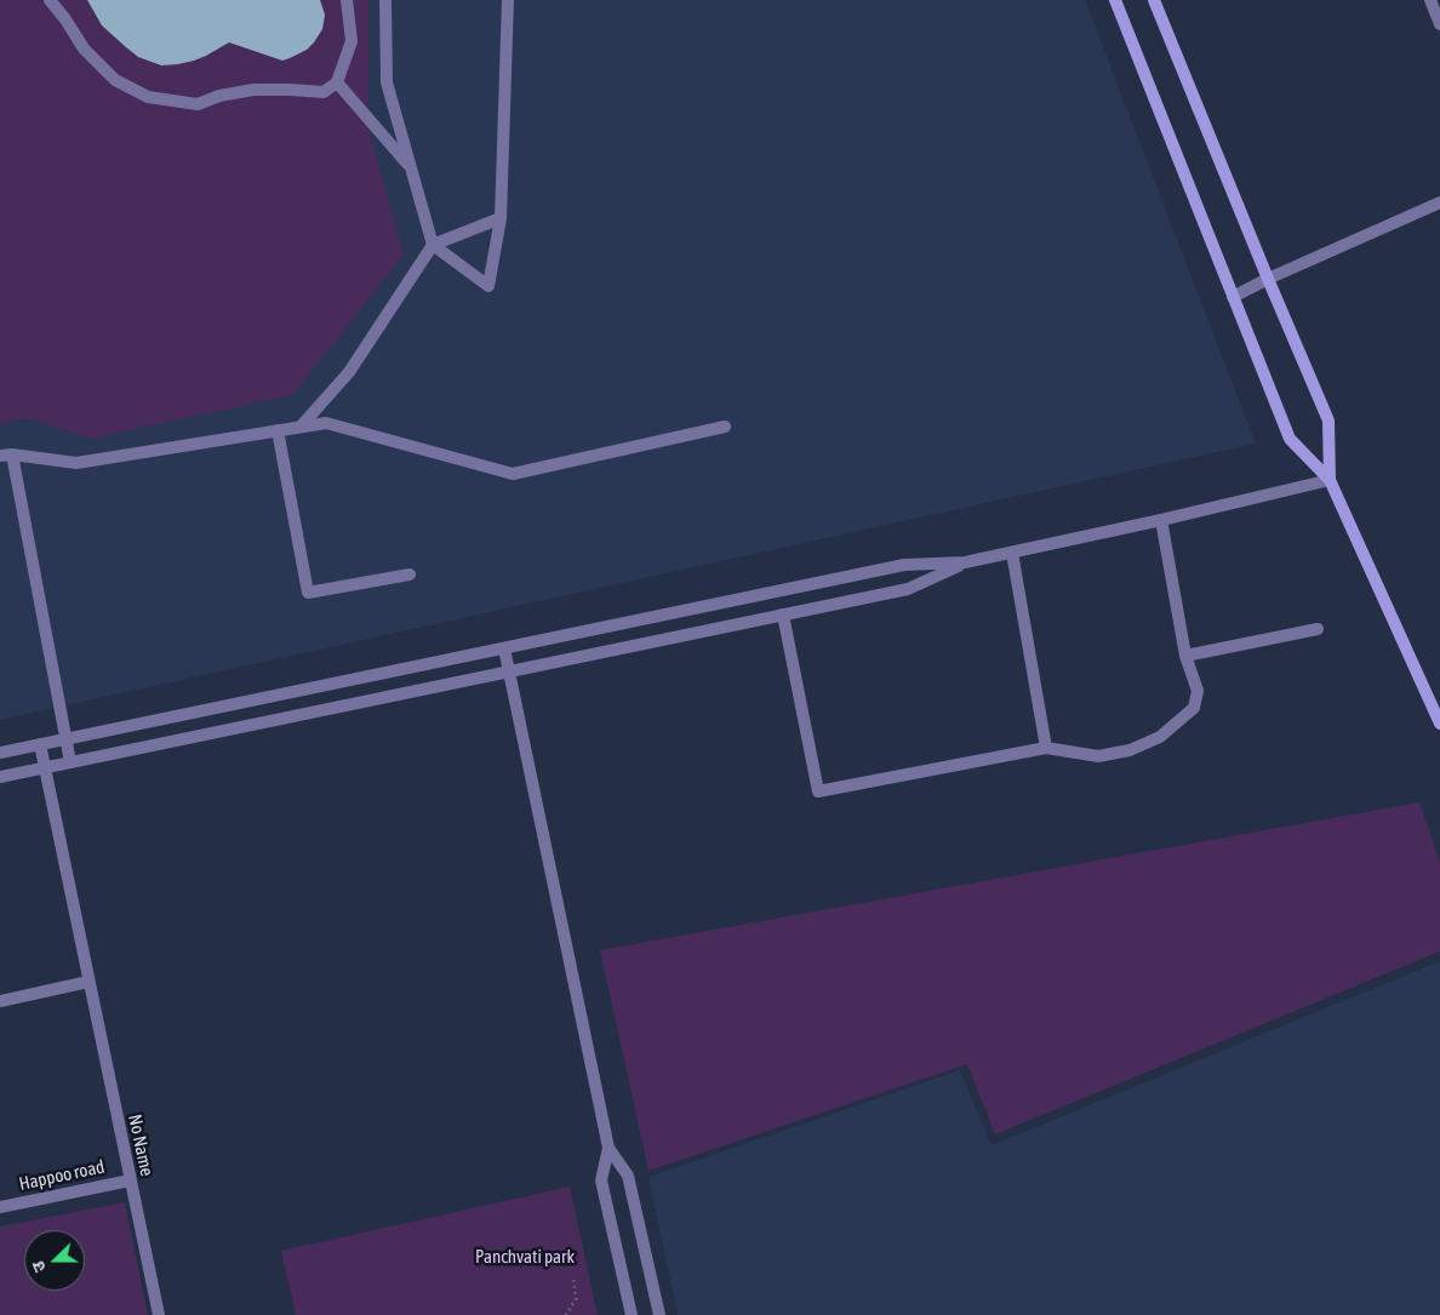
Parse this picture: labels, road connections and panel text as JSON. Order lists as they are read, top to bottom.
{
  "streets": {
    "street": ["No Name", "Happoo road"]
  },
  "crossings": [
    ["No Name", "Happoo road"]
  ],
  "parks": ["Panchvati park"],
  "north": "left"
}
